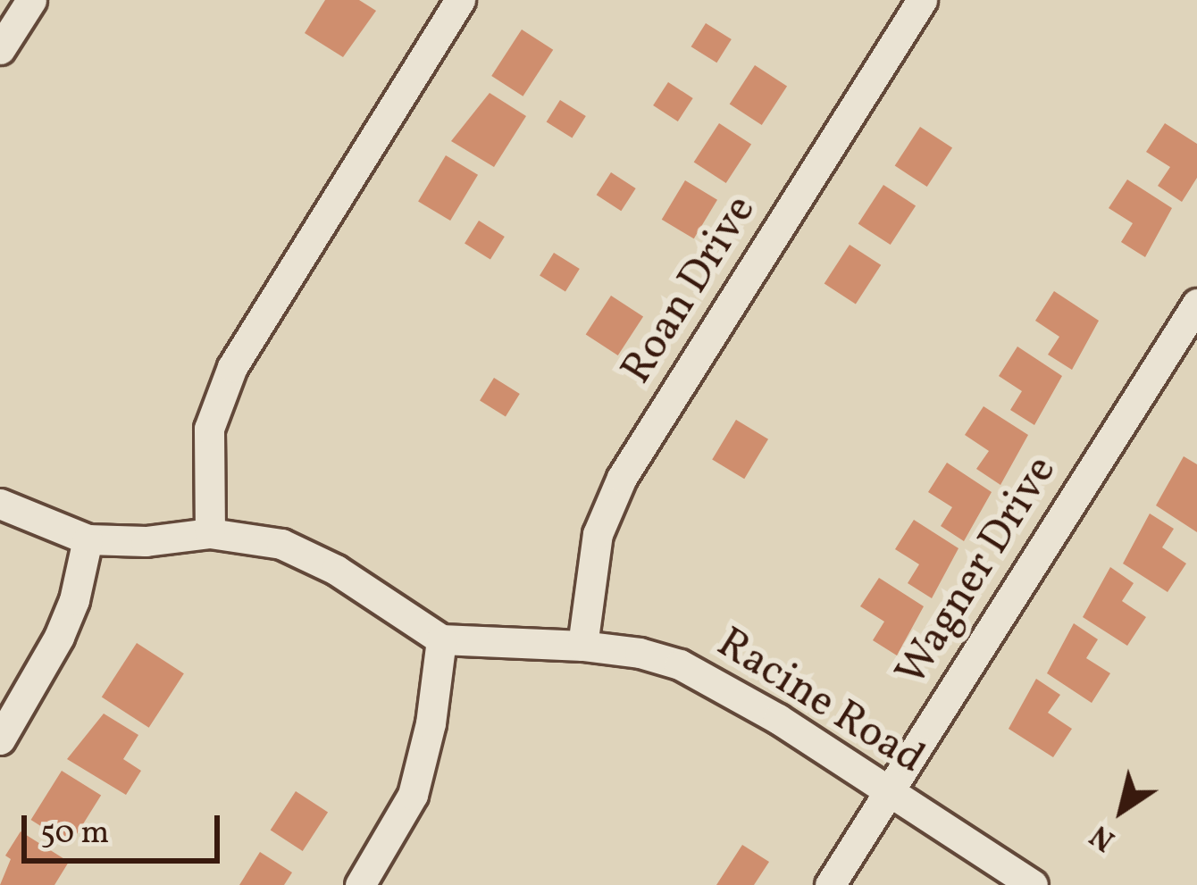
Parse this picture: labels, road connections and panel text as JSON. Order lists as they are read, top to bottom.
{
  "streets": {
    "street": ["Roan Drive", "Wagner Drive", "Racine Road"]
  },
  "crossings": [
    ["Roan Drive", "Racine Road"],
    ["Wagner Drive", "Racine Road"]
  ],
  "scale_bar": "50 m",
  "north": "bottom left"
}
